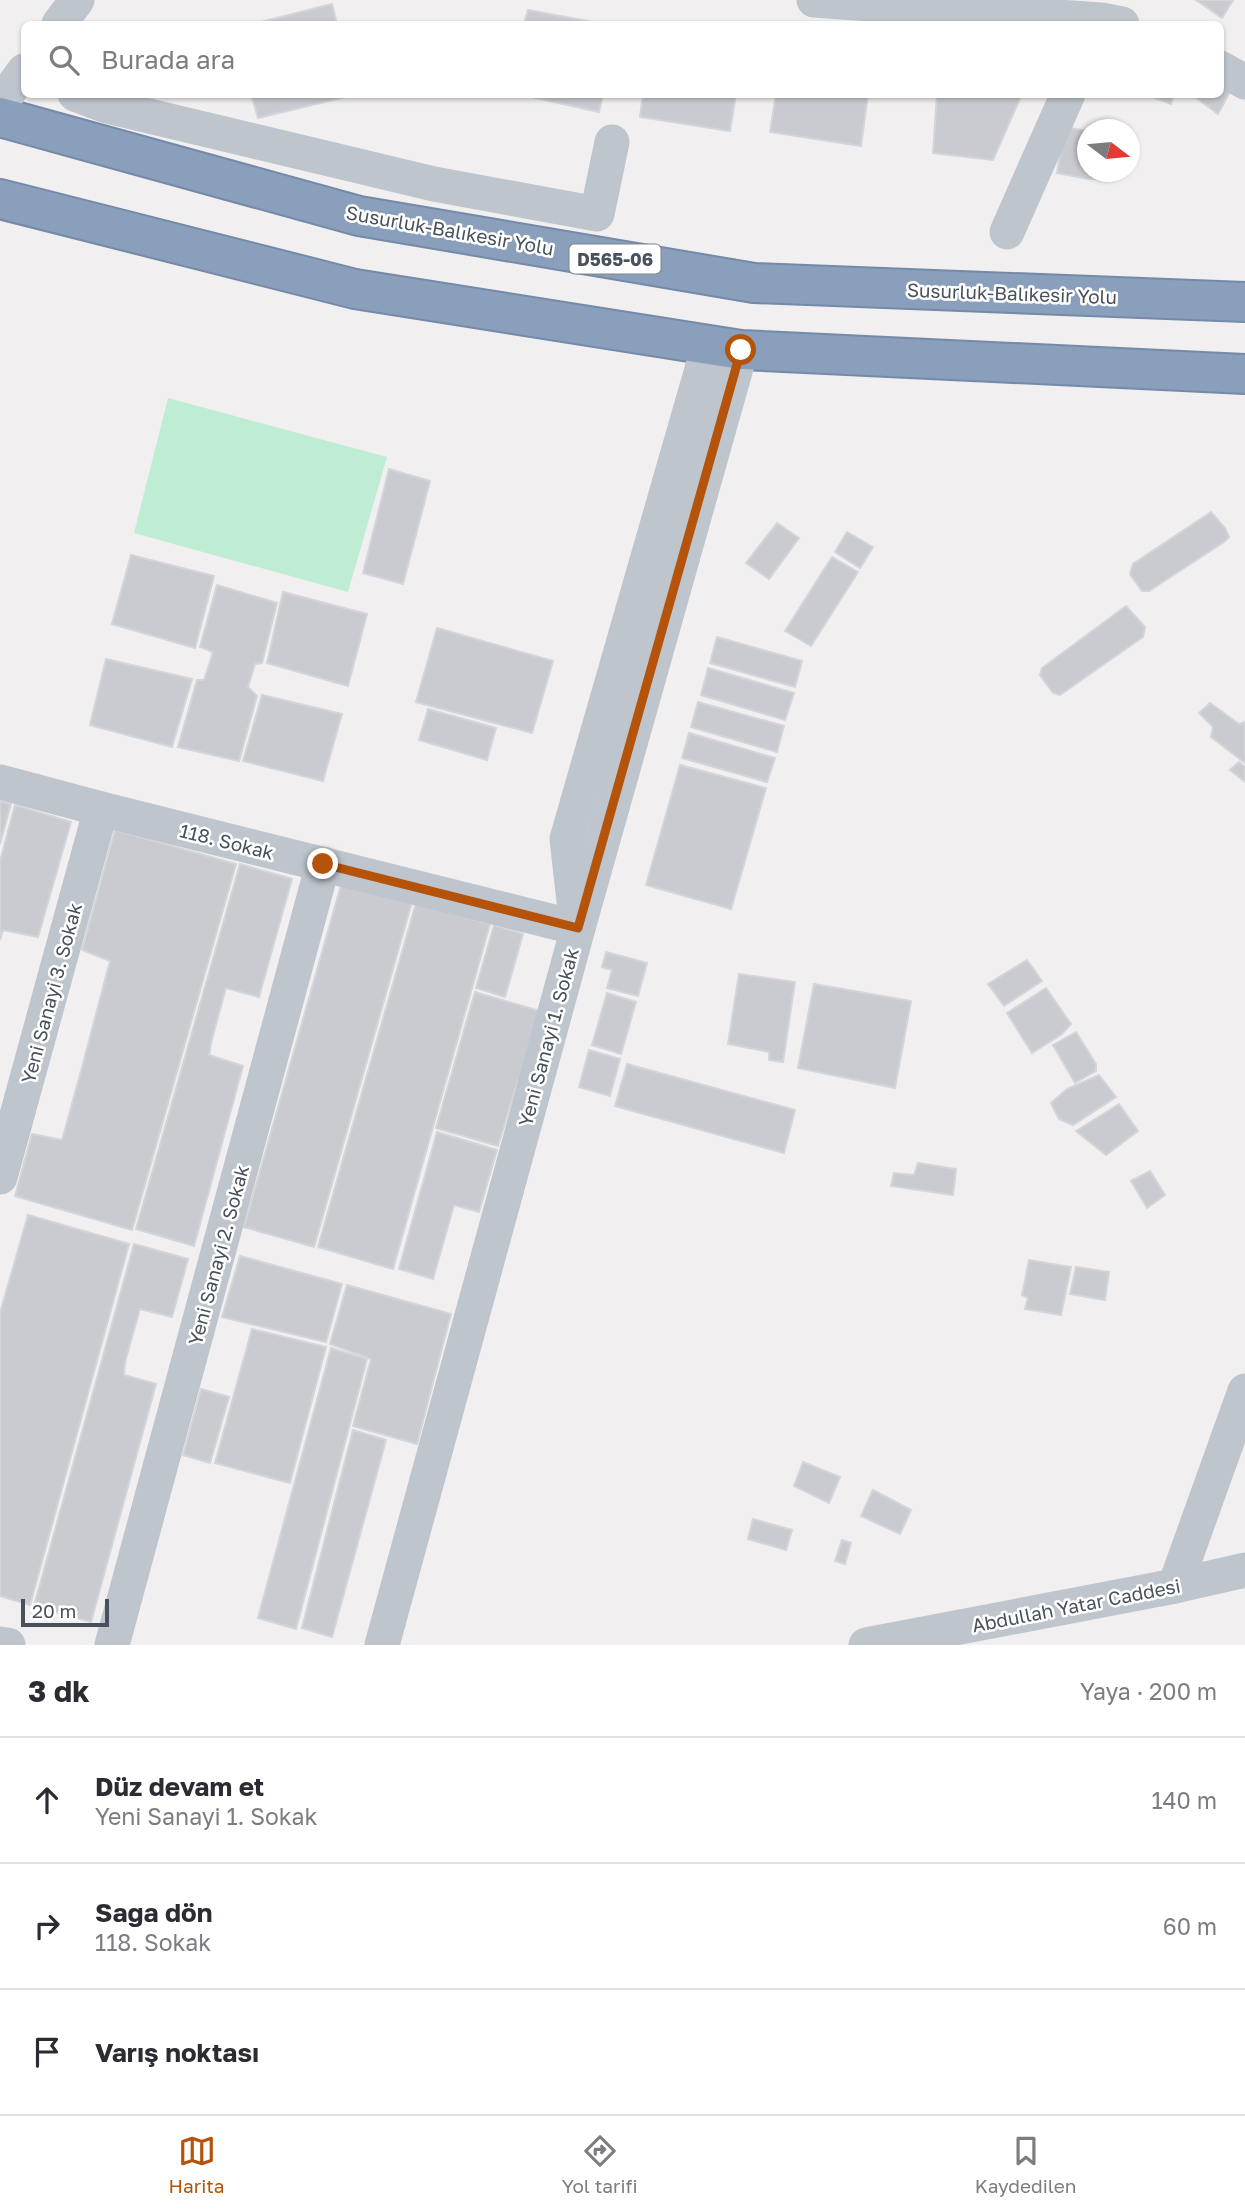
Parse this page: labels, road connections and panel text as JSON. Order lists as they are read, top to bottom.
{
  "streets": {
    "highway": ["Susurluk-Balıkesir Yolu", "D565-06"],
    "street": [
      "118. Sokak",
      "Yeni Sanayi 3. Sokak",
      "Yeni Sanayi 1. Sokak",
      "Yeni Sanayi 2. Sokak",
      "Abdullah Yatar Caddesi"
    ]
  },
  "crossings": [
    ["118. Sokak", "Yeni Sanayi 3. Sokak"],
    ["118. Sokak", "Yeni Sanayi 1. Sokak"],
    ["118. Sokak", "Yeni Sanayi 2. Sokak"]
  ],
  "scale_bar": "20 m",
  "north": "right",
  "page": {
    "search": "Burada ara",
    "scale": "20 m",
    "heading": ["3 dk", "Yaya · 200 m"],
    "list": [
      ["Düz devam et", "Yeni Sanayi 1. Sokak", "140 m"],
      ["Sağa dön", "118. Sokak", "60 m"],
      "Varış noktası"
    ],
    "nav": ["Harita", "Yol tarifi", "Kaydedilen"]
  }
}
